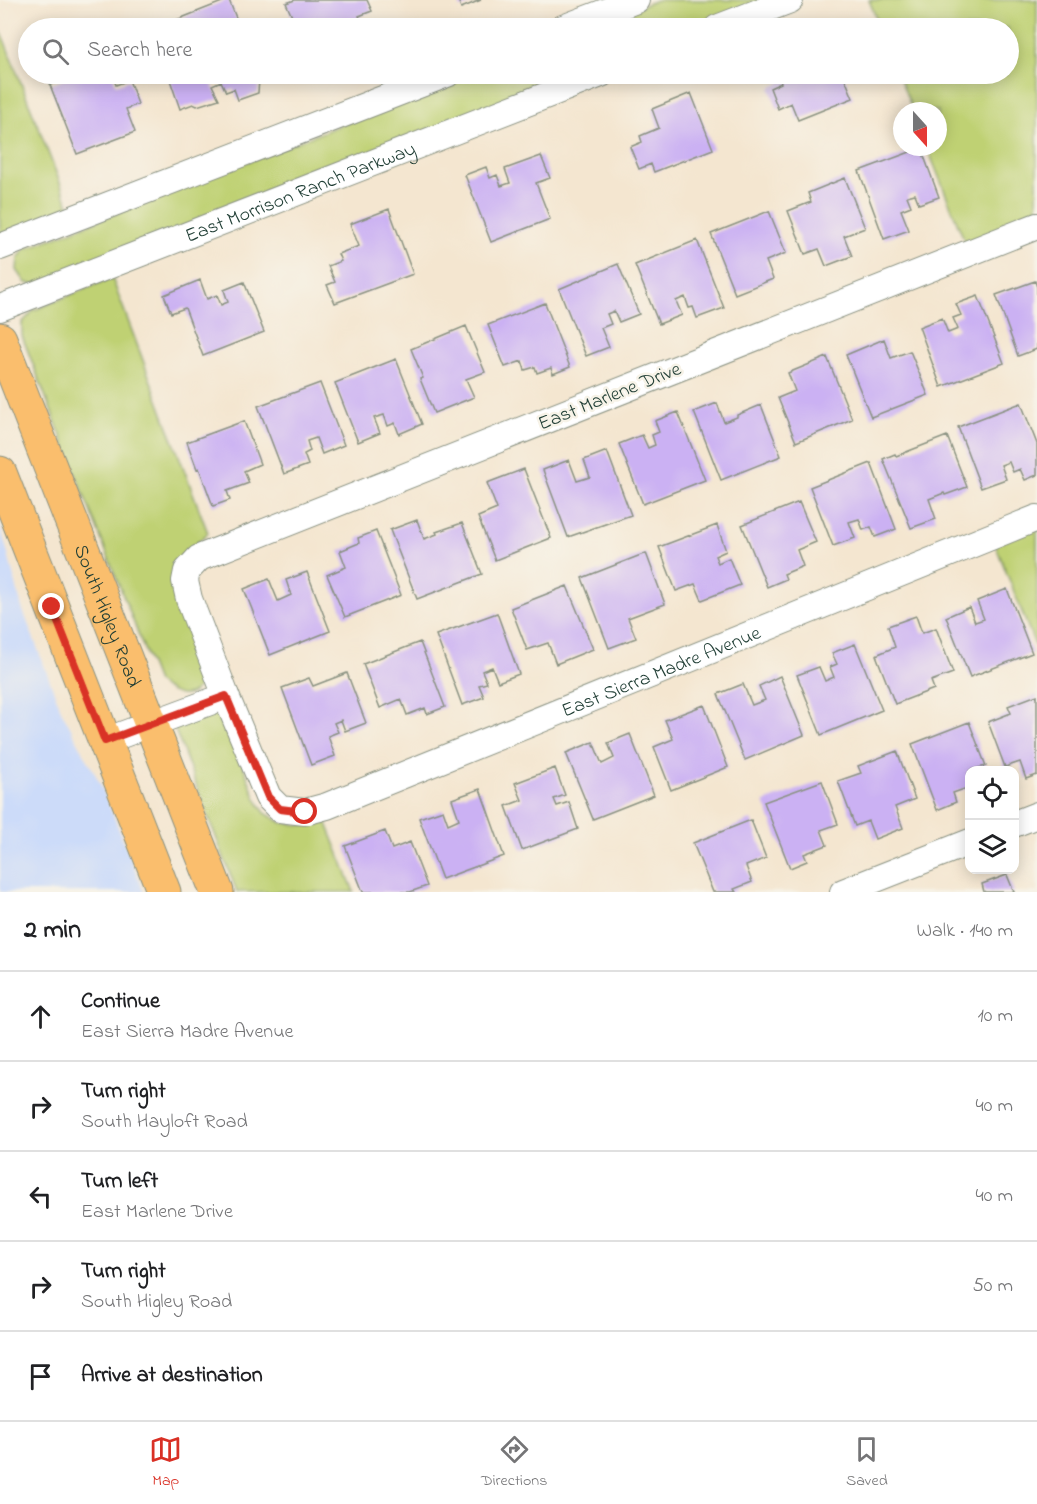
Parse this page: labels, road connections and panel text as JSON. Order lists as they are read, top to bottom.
{
  "streets": {
    "main road": ["South Higley Road"],
    "street": ["East Morrison Ranch Parkway", "East Marlene Drive", "East Sierra Madre Avenue"]
  },
  "crossings": [
    ["East Marlene Drive", "East Sierra Madre Avenue"]
  ],
  "north": "bottom",
  "page": {
    "search": "Search here",
    "heading": ["2 min", "Walk · 140 m"],
    "list": [
      ["Continue", "East Sierra Madre Avenue", "10 m"],
      ["Turn right", "South Hayloft Road", "40 m"],
      ["Turn left", "East Marlene Drive", "40 m"],
      ["Turn right", "South Higley Road", "50 m"],
      "Arrive at destination"
    ],
    "nav": ["Map", "Directions", "Saved"]
  }
}
